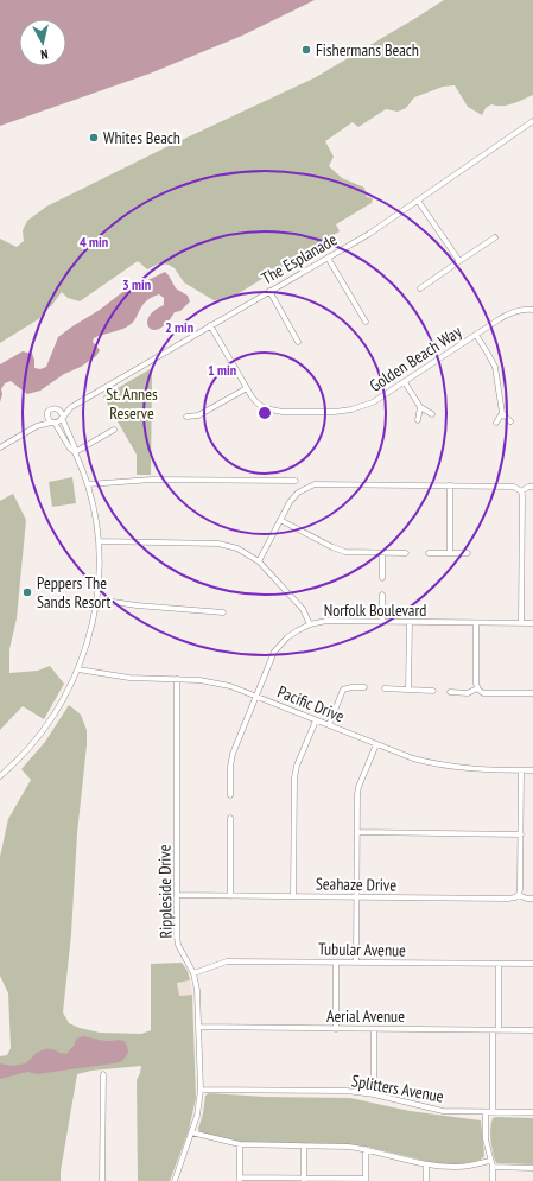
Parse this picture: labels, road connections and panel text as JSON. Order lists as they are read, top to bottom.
{
  "streets": {
    "street": [
      "The Esplanade",
      "Golden Beach Way",
      "Norfolk Boulevard",
      "Pacific Drive",
      "Seahaze Drive",
      "Rippleside Drive",
      "Tubular Avenue",
      "Aerial Avenue",
      "Splitters Avenue"
    ]
  },
  "crossings": [
    ["The Esplanade", "Golden Beach Way"],
    ["Norfolk Boulevard", "Pacific Drive"],
    ["Pacific Drive", "Rippleside Drive"],
    ["Seahaze Drive", "Rippleside Drive"],
    ["Rippleside Drive", "Tubular Avenue"],
    ["Rippleside Drive", "Aerial Avenue"],
    ["Rippleside Drive", "Splitters Avenue"]
  ],
  "parks": ["St. Annes Reserve"],
  "places": ["Fishermans Beach", "Whites Beach", "Peppers The Sands Resort"],
  "north": "bottom",
  "rings": [
    "4 min",
    "3 min",
    "2 min",
    "1 min"
  ]
}
